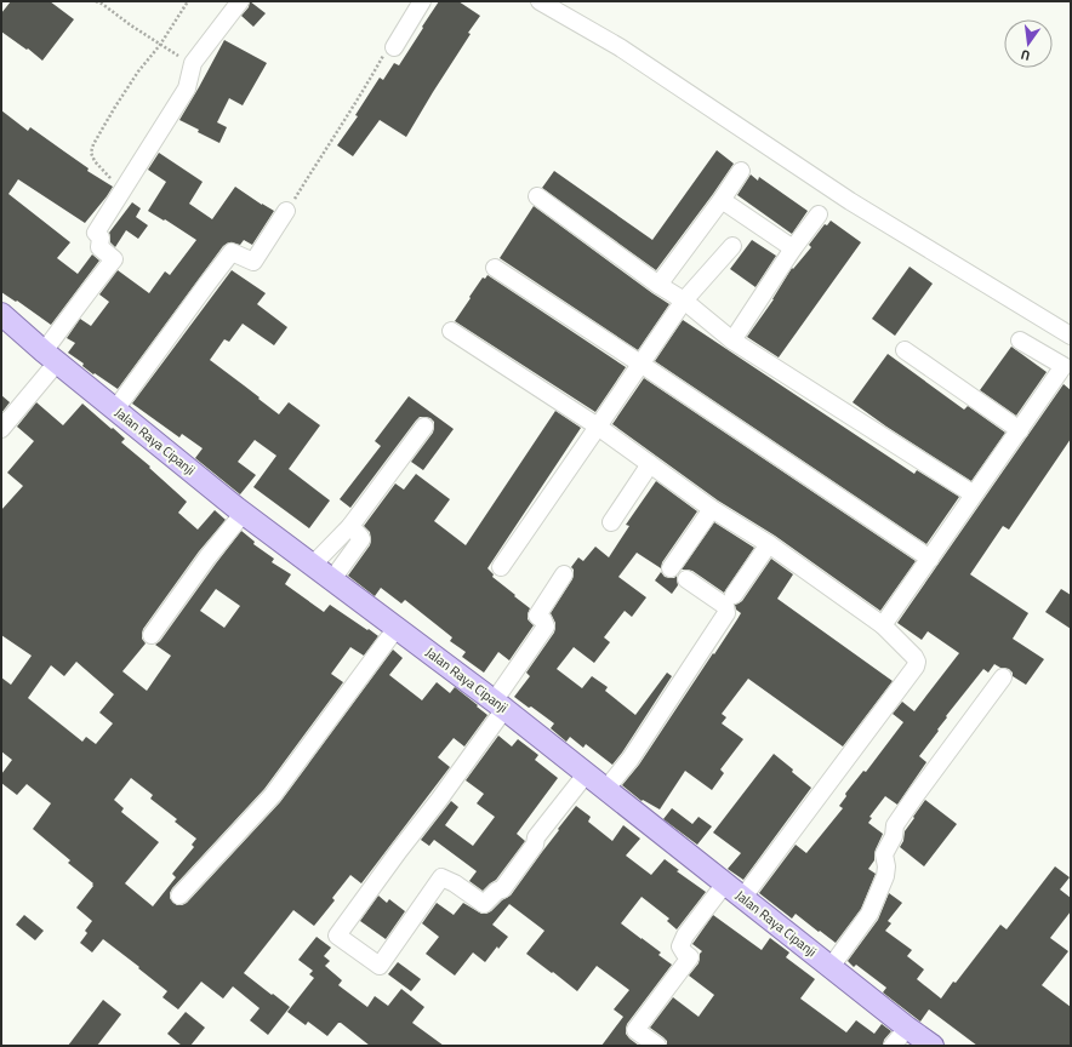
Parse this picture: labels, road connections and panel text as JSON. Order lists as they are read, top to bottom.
{
  "streets": {
    "main road": ["Jalan Raya Cipanji"]
  },
  "north": "bottom"
}
